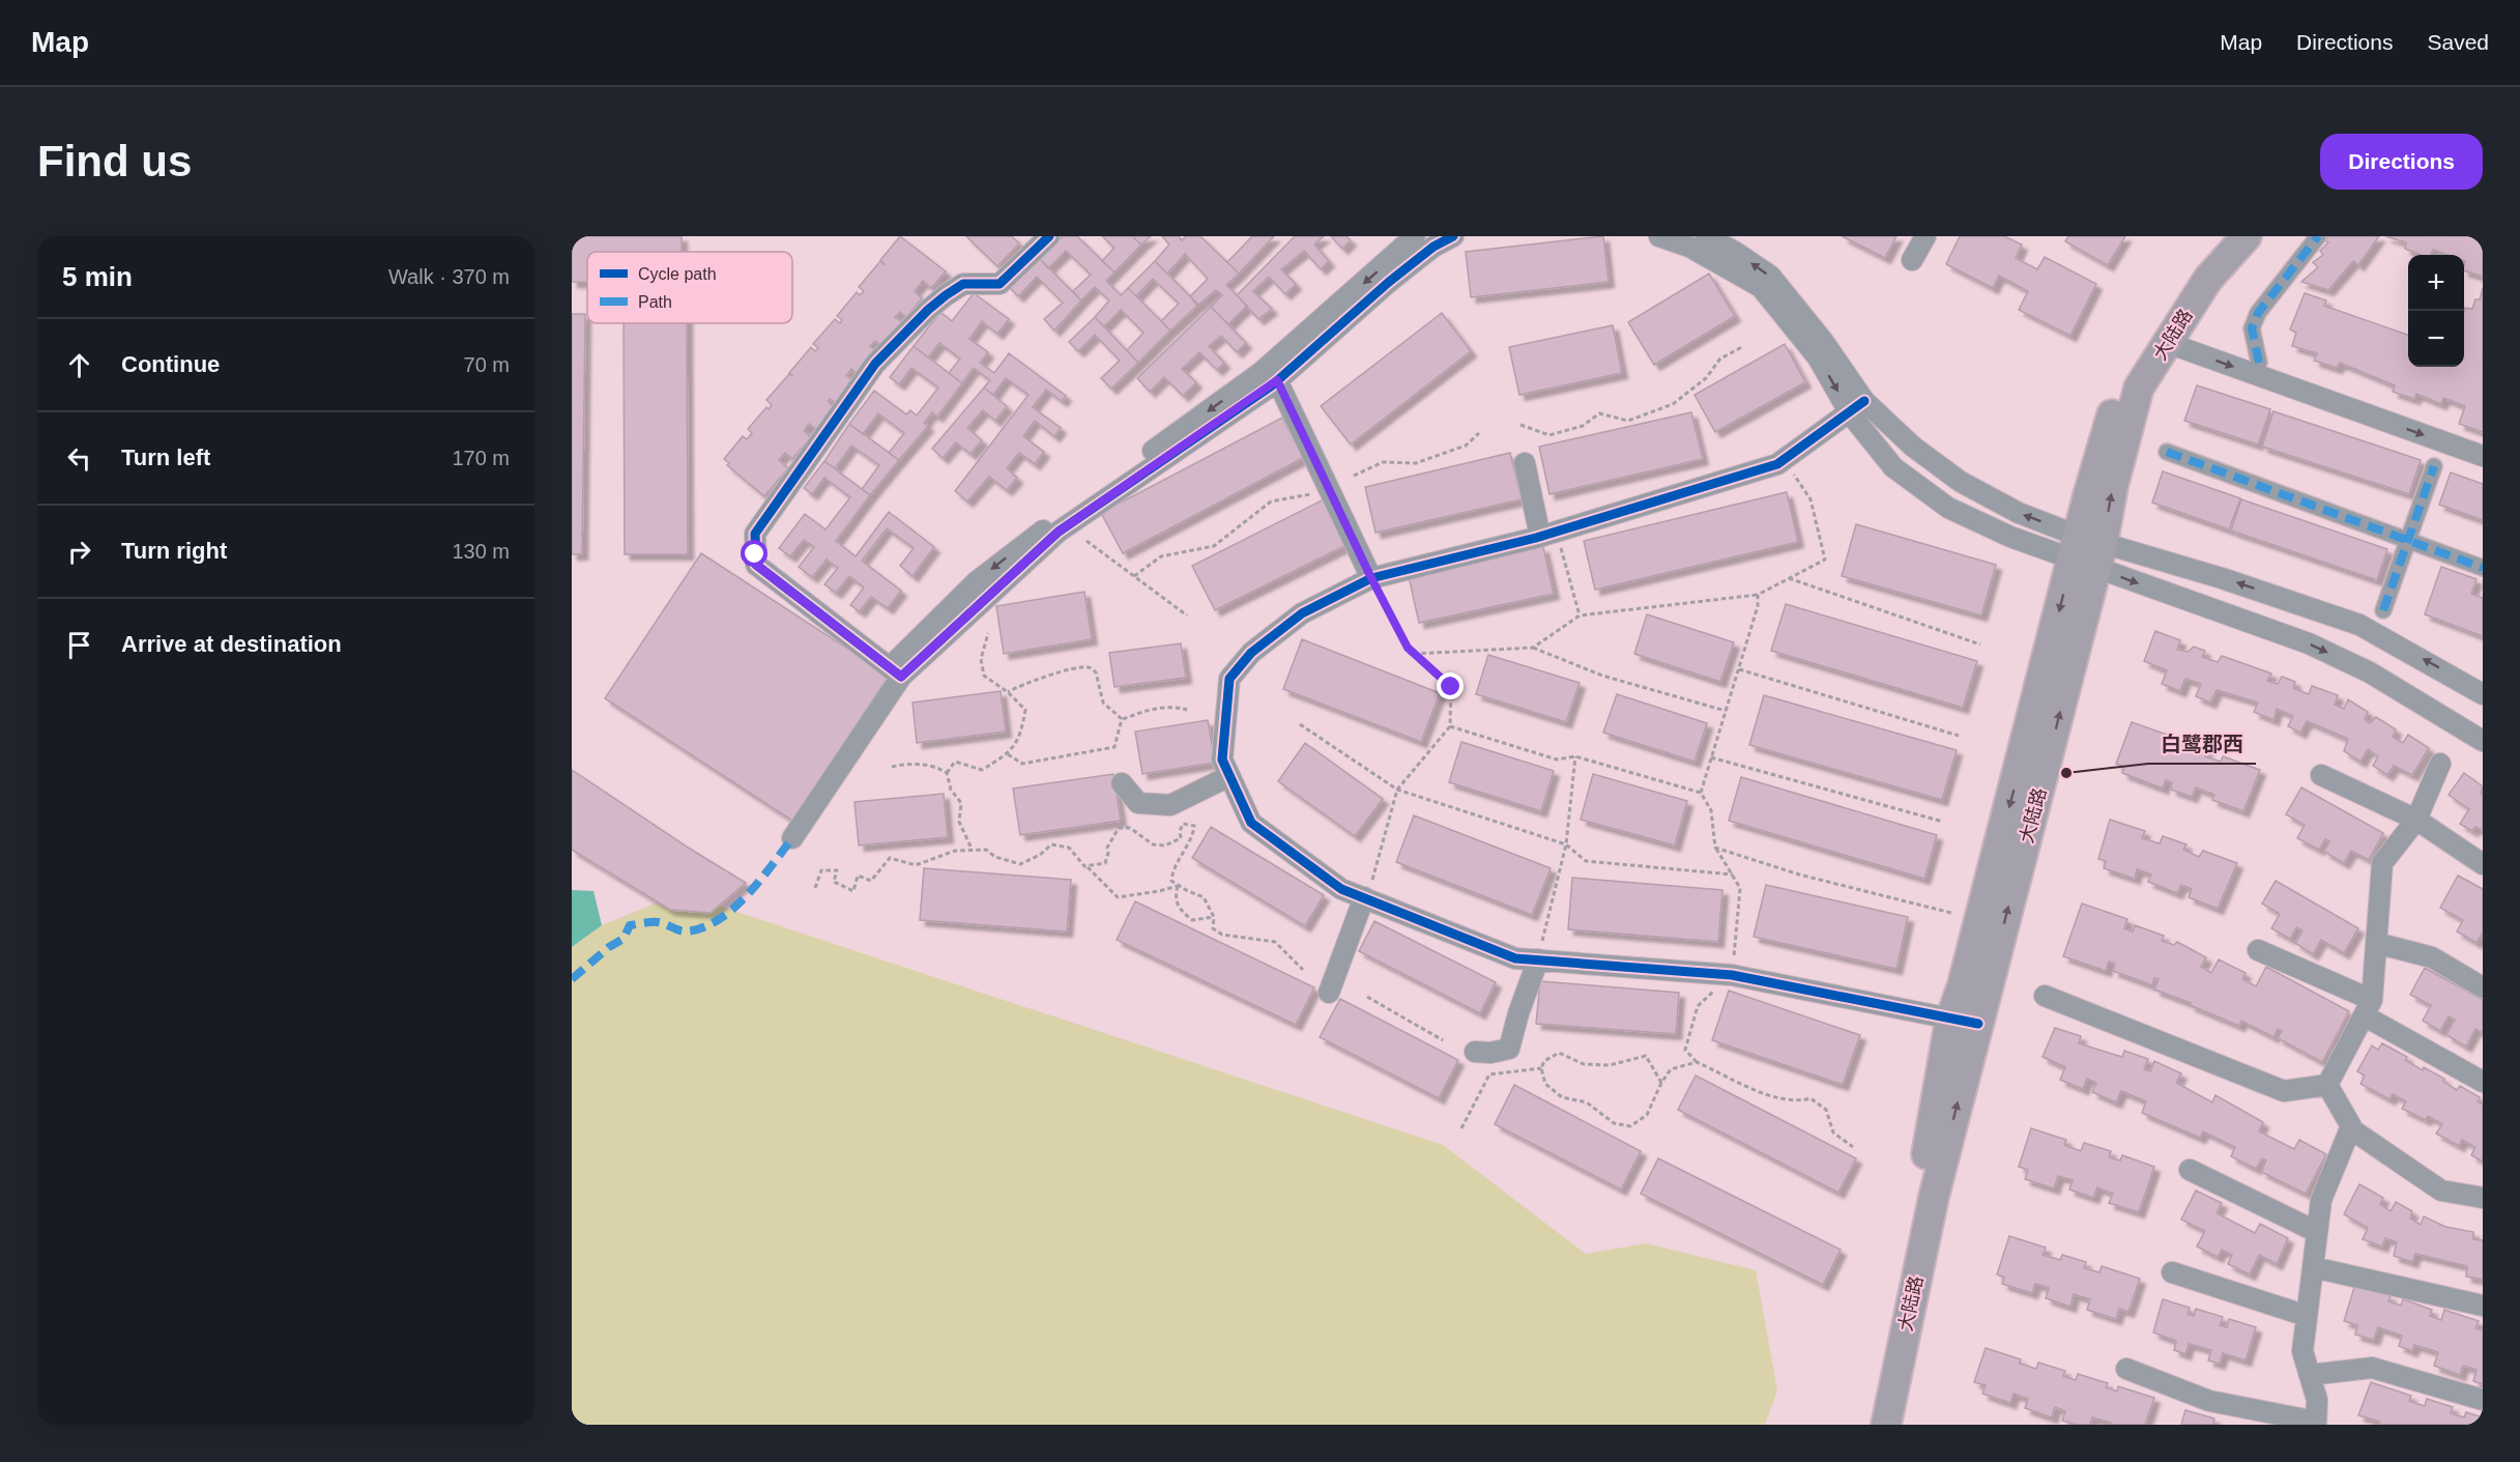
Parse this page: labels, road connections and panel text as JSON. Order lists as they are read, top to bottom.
{
  "streets": {
    "main road": ["大陆路"]
  },
  "places": ["白鹭郡西"],
  "legend": ["Cycle path", "Path"],
  "page": {
    "header": "Map",
    "nav": ["Map", "Directions", "Saved"],
    "buttons": "Directions",
    "title": "Find us",
    "heading": ["5 min", "Walk · 370 m"],
    "map_buttons": ["+", "−"],
    "list": [
      ["Continue", "70 m"],
      ["Turn left", "170 m"],
      ["Turn right", "130 m"],
      "Arrive at destination"
    ]
  }
}
